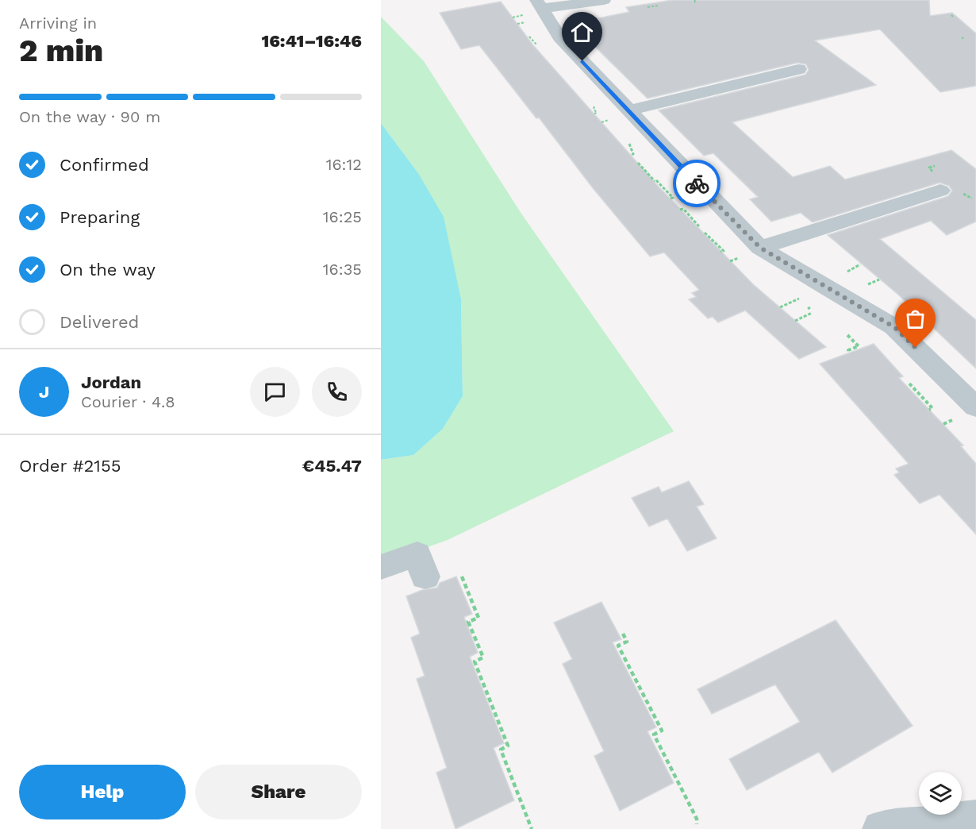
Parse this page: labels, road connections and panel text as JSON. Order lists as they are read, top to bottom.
{
  "page": {
    "heading": ["2 min", "Arriving in", "16:41–16:46"],
    "panel": [
      "Jordan",
      "Courier · 4.8",
      "Order #2155",
      "€45.47"
    ],
    "bar": "On the way · 90 m",
    "list": [
      ["Confirmed", "16:12"],
      ["Preparing", "16:25"],
      ["On the way", "16:35"],
      "Delivered"
    ],
    "round": "J",
    "buttons": ["Help", "Share"]
  }
}
